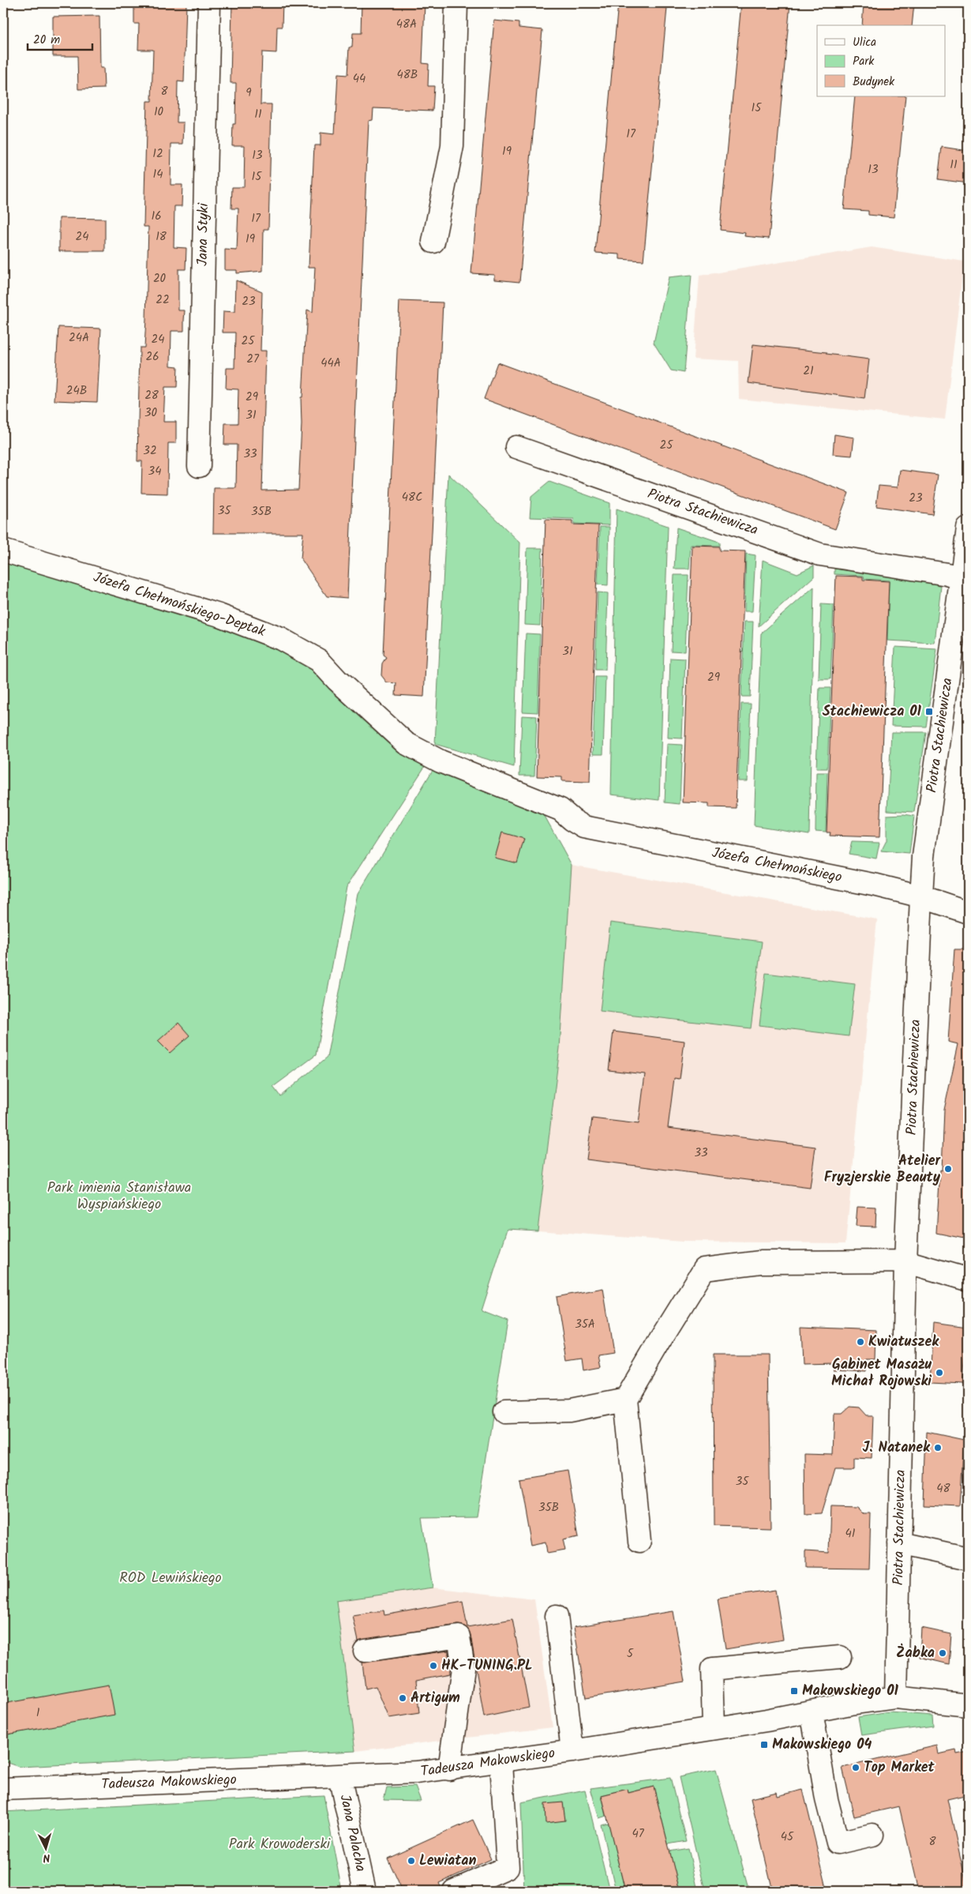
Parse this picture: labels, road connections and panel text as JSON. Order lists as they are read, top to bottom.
{
  "streets": {
    "street": [
      "Jana Styki",
      "Piotra Stachiewicza",
      "Józefa Chełmońskiego-Deptak",
      "Józefa Chełmońskiego",
      "Tadeusza Makowskiego",
      "Jana Palacha"
    ]
  },
  "crossings": [
    ["Piotra Stachiewicza", "Józefa Chełmońskiego"],
    ["Piotra Stachiewicza", "Tadeusza Makowskiego"],
    ["Józefa Chełmońskiego-Deptak", "Józefa Chełmońskiego"],
    ["Tadeusza Makowskiego", "Jana Palacha"]
  ],
  "parks": ["Park imienia Stanisława Wyspiańskiego", "ROD Lewińskiego", "Park Krowoderski"],
  "places": {
    "transit": ["Stachiewicza 01", "Makowskiego 01", "Makowskiego 04"],
    "other": [
      "Atelier Fryzjerskie Beauty",
      "Kwiatuszek",
      "Gabinet Masażu Michał Rojowski",
      "J. Natanek",
      "Żabka",
      "HK-TUNING.PL",
      "Artigum",
      "Top Market",
      "Lewiatan"
    ]
  },
  "house_numbers": [
    "48A",
    "48B",
    "44",
    "8",
    "9",
    "15",
    "10",
    "11",
    "17",
    "19",
    "12",
    "13",
    "11",
    "13",
    "14",
    "15",
    "16",
    "17",
    "24",
    "18",
    "19",
    "20",
    "22",
    "23",
    "24A",
    "24",
    "25",
    "26",
    "27",
    "44A",
    "21",
    "24B",
    "28",
    "29",
    "30",
    "31",
    "25",
    "32",
    "33",
    "34",
    "48C",
    "23",
    "35",
    "35B",
    "31",
    "29",
    "33",
    "35A",
    "35",
    "48",
    "35B",
    "41",
    "5",
    "1",
    "47",
    "45",
    "8"
  ],
  "legend": ["Ulica", "Park", "Budynek"],
  "scale_bar": "20 m",
  "north": "bottom"
}
